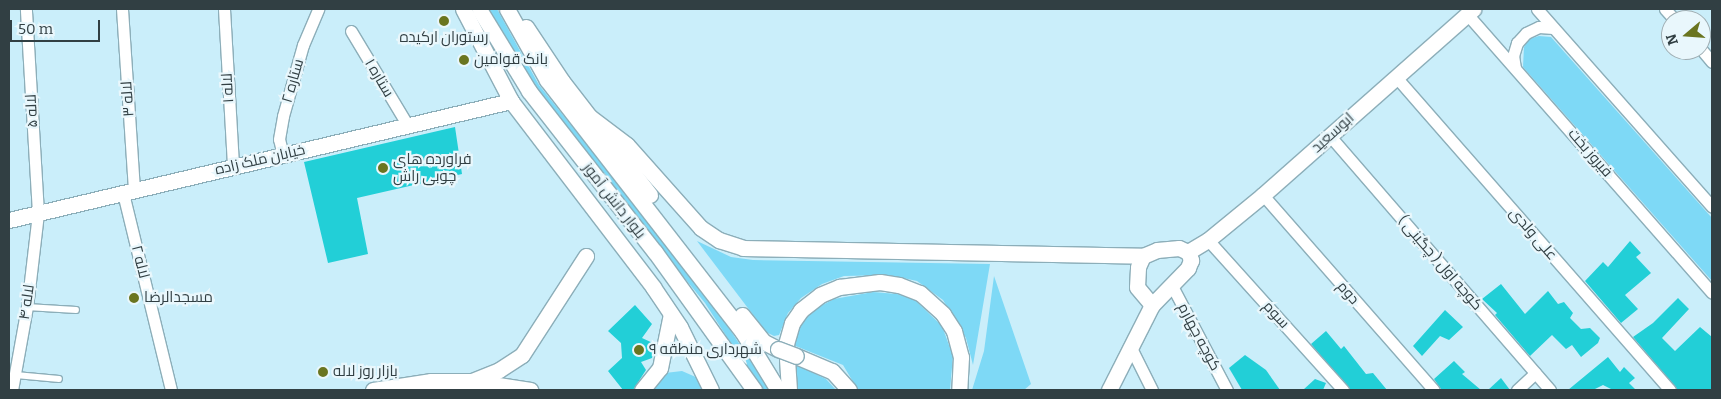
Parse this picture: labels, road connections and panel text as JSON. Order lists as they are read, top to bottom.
{
  "streets": {
    "main road": ["ابوسعید", "خیابان ملک زاده", "بلوار دانش آموز"],
    "street": [
      "ستاره ۱",
      "ستاره ۲",
      "لاله ۱",
      "لاله ۳",
      "لاله ۵",
      "فیروز بخت",
      "علی ولدی",
      "لاله ۲",
      "کوچه اول ( چگینی )",
      "دوم",
      "لاله ۴",
      "سوم",
      "کوچه چهارم"
    ]
  },
  "crossings": [
    ["ستاره ۱", "خیابان ملک زاده"],
    ["ستاره ۲", "خیابان ملک زاده"],
    ["لاله ۱", "خیابان ملک زاده"],
    ["لاله ۳", "خیابان ملک زاده"],
    ["لاله ۳", "لاله ۲"],
    ["لاله ۵", "خیابان ملک زاده"],
    ["لاله ۵", "لاله ۴"],
    ["ابوسعید", "فیروز بخت"],
    ["ابوسعید", "علی ولدی"],
    ["ابوسعید", "کوچه اول ( چگینی )"],
    ["ابوسعید", "دوم"],
    ["ابوسعید", "سوم"],
    ["خیابان ملک زاده", "لاله ۲"],
    ["خیابان ملک زاده", "لاله ۴"]
  ],
  "places": [
    "رستوران ارکیده",
    "بانک قوامین",
    "فراورده های چوبی راش",
    "مسجدالرضا",
    "شهرداری منطقه ۹",
    "بازار روز لاله"
  ],
  "scale_bar": "50 m",
  "north": "left"
}
